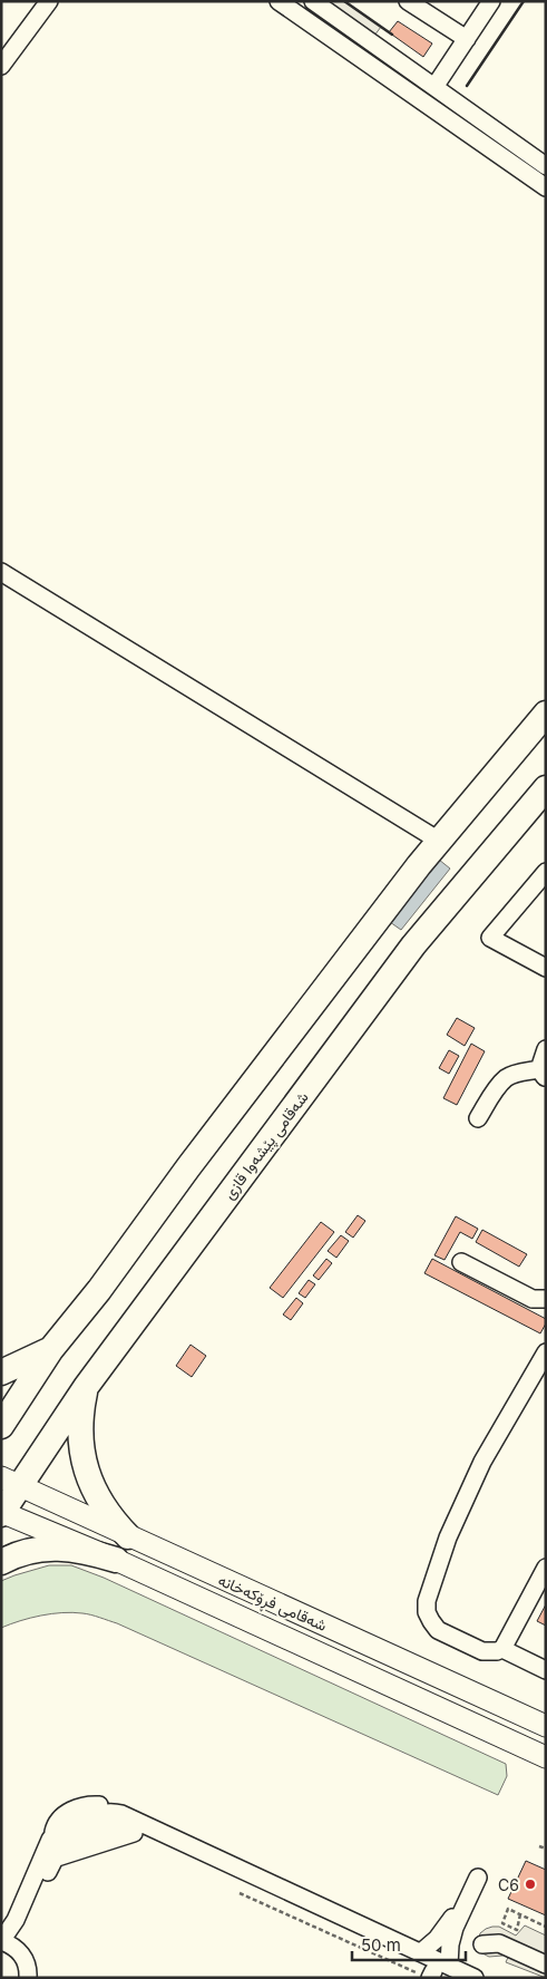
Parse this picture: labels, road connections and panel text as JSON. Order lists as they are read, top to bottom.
{
  "streets": {
    "highway": ["شەقامی پێشەوا قازی"],
    "main road": ["شەقامی فڕۆکەخانە"]
  },
  "crossings": [
    ["شەقامی پێشەوا قازی", "شەقامی فڕۆکەخانە"]
  ],
  "places": ["C6"],
  "scale_bar": "50 m"
}
